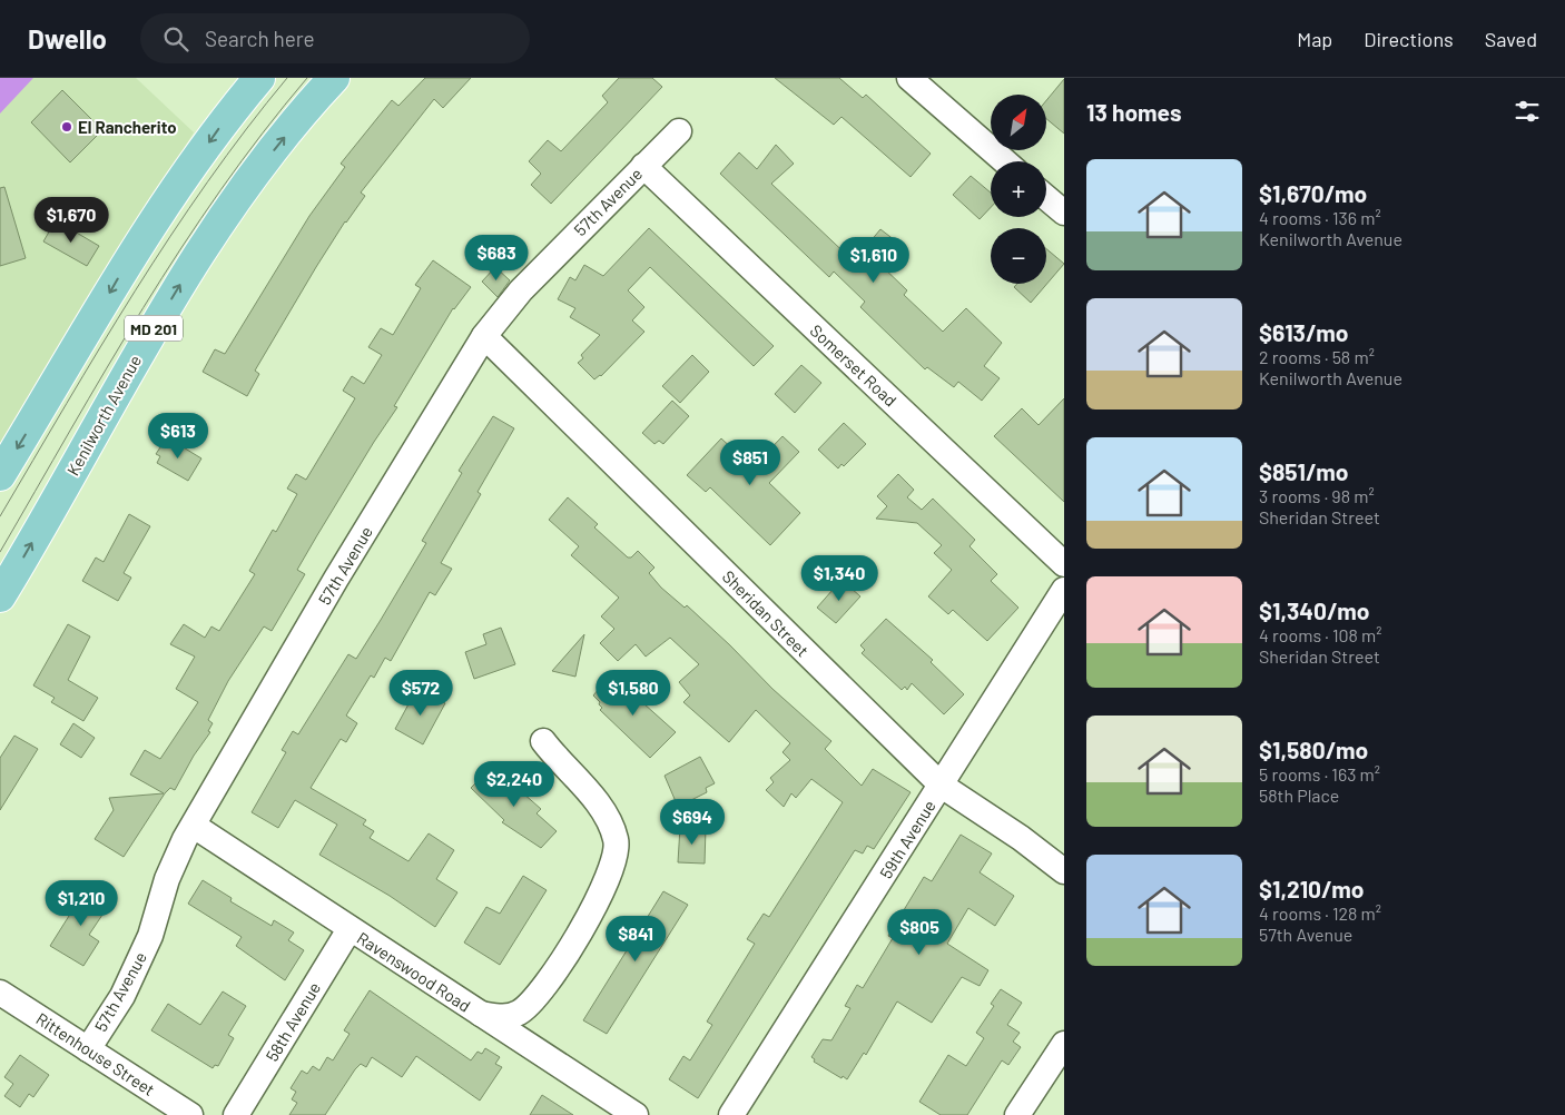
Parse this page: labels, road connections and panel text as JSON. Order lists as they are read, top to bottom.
{
  "streets": {
    "main road": ["MD 201", "Kenilworth Avenue"],
    "street": [
      "57th Avenue",
      "Somerset Road",
      "Sheridan Street",
      "59th Avenue",
      "Ravenswood Road",
      "58th Avenue",
      "Rittenhouse Street"
    ]
  },
  "crossings": [
    ["57th Avenue", "Somerset Road"],
    ["57th Avenue", "Sheridan Street"],
    ["57th Avenue", "Ravenswood Road"],
    ["57th Avenue", "Rittenhouse Street"],
    ["Sheridan Street", "59th Avenue"],
    ["Ravenswood Road", "58th Avenue"]
  ],
  "places": ["El Rancherito"],
  "north": "top right",
  "page": {
    "header": "Dwello",
    "search": "Search here",
    "nav": ["Map", "Directions", "Saved"],
    "heading": "13 homes",
    "map_buttons": ["+", "−"],
    "list": [
      {
        "name": "$1,670/mo",
        "note": "4 rooms · 136 m² · Kenilworth Avenue"
      },
      {
        "name": "$613/mo",
        "note": "2 rooms · 58 m² · Kenilworth Avenue"
      },
      {
        "name": "$851/mo",
        "note": "3 rooms · 98 m² · Sheridan Street"
      },
      {
        "name": "$1,340/mo",
        "note": "4 rooms · 108 m² · Sheridan Street"
      },
      {
        "name": "$1,580/mo",
        "note": "5 rooms · 163 m² · 58th Place"
      },
      {
        "name": "$1,210/mo",
        "note": "4 rooms · 128 m² · 57th Avenue"
      }
    ],
    "price": [
      "$1,670",
      "$683",
      "$1,610",
      "$613",
      "$851",
      "$1,340",
      "$572",
      "$1,580",
      "$2,240",
      "$694",
      "$1,210",
      "$805",
      "$841"
    ]
  }
}
